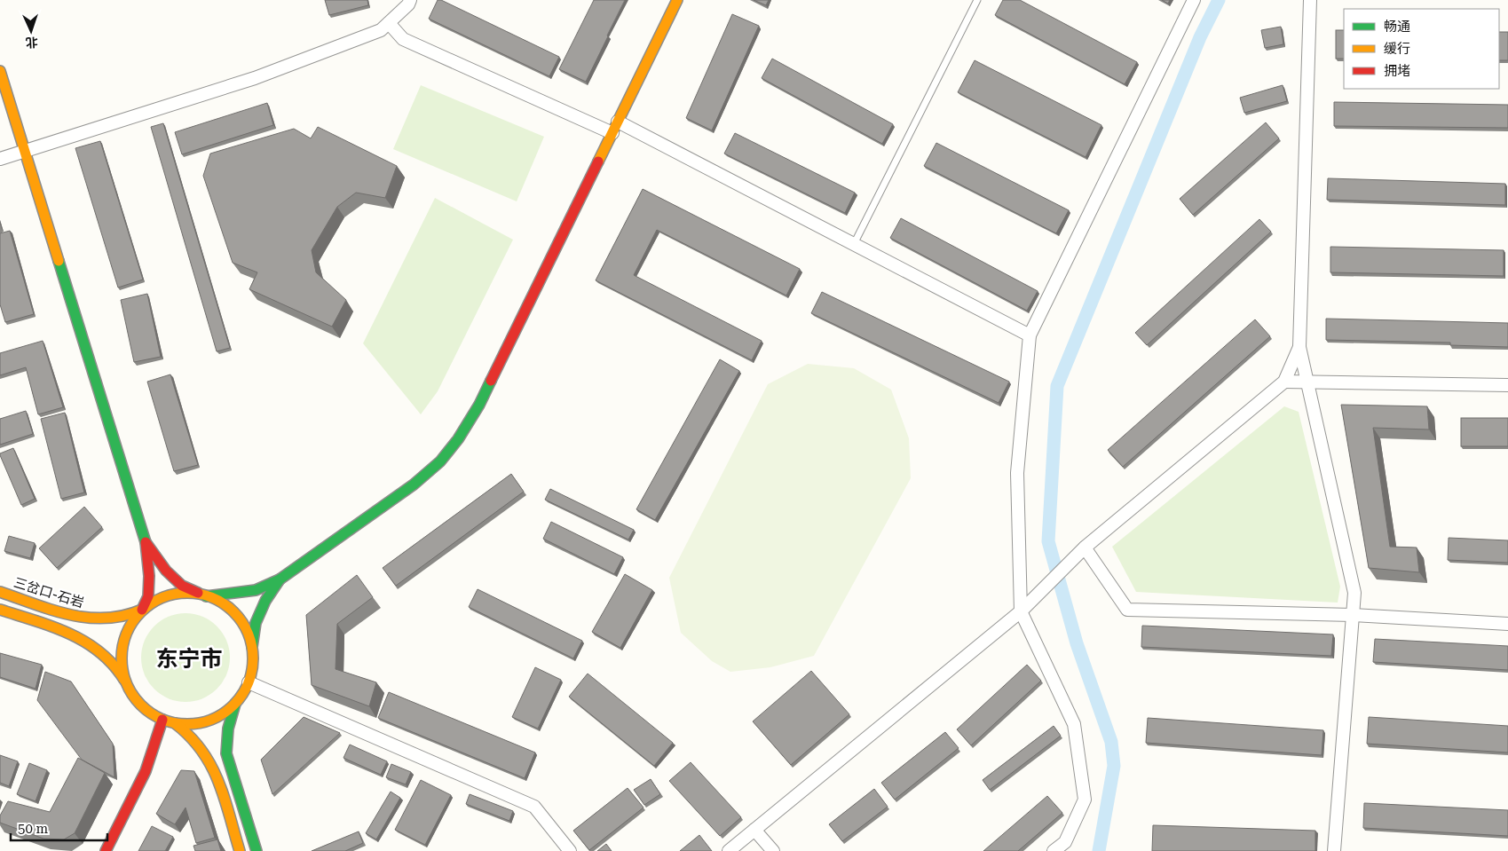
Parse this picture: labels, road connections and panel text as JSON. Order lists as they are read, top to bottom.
{
  "streets": {
    "main road": ["三岔口-石岩"]
  },
  "districts": ["东宁市"],
  "legend": ["畅通", "缓行", "拥堵"],
  "scale_bar": "50 m",
  "north": "bottom"
}
